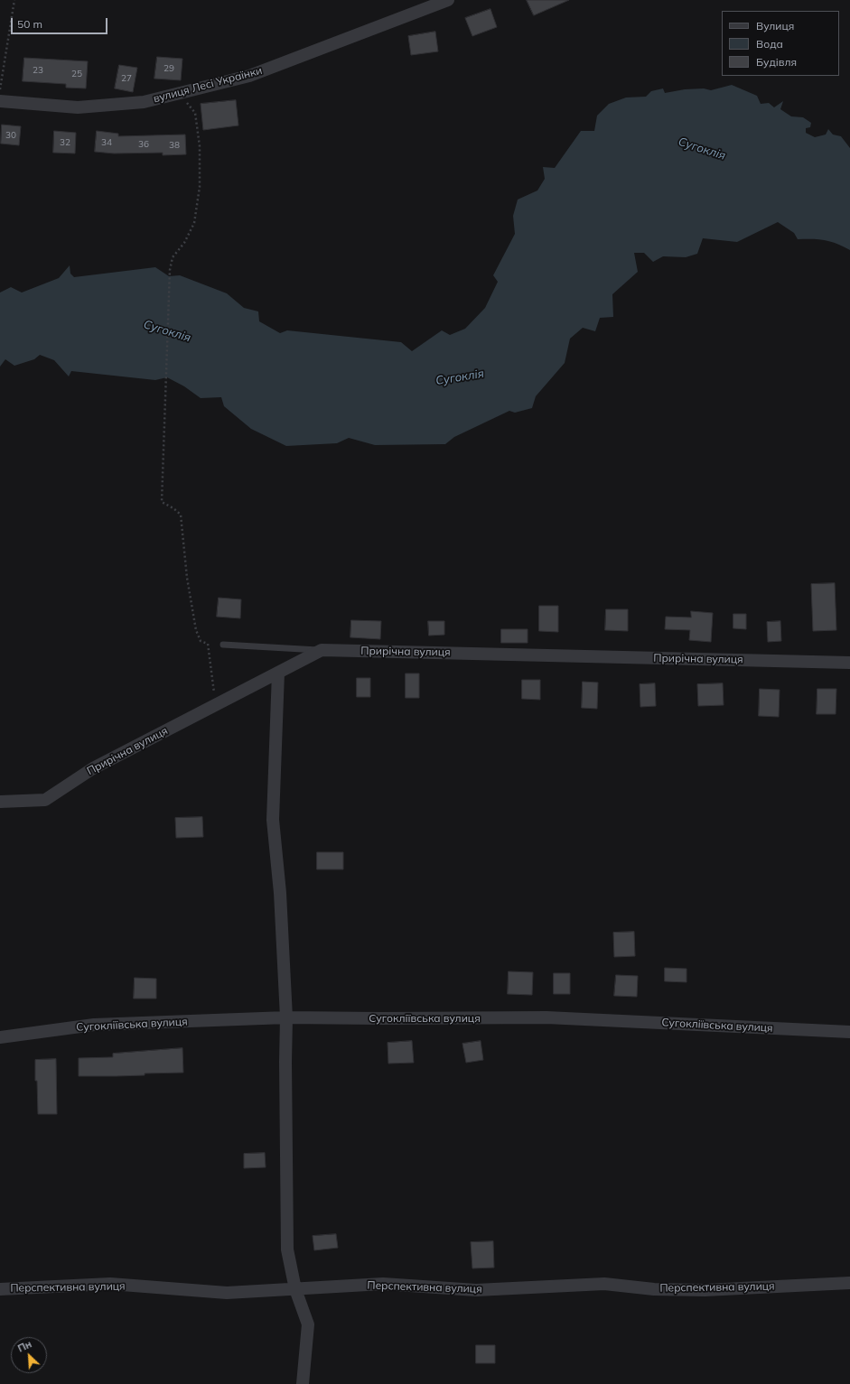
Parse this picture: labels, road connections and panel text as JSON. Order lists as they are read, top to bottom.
{
  "streets": {
    "street": [
      "вулиця Лесі Українки",
      "Прирічна вулиця",
      "Сугокліївська вулиця",
      "Перспективна вулиця"
    ]
  },
  "water": ["Сугоклія"],
  "house_numbers": [
    "29",
    "23",
    "25",
    "27",
    "30",
    "32",
    "34",
    "36",
    "38"
  ],
  "legend": ["Вулиця", "Вода", "Будівля"],
  "scale_bar": "50 m",
  "north": "top left"
}
